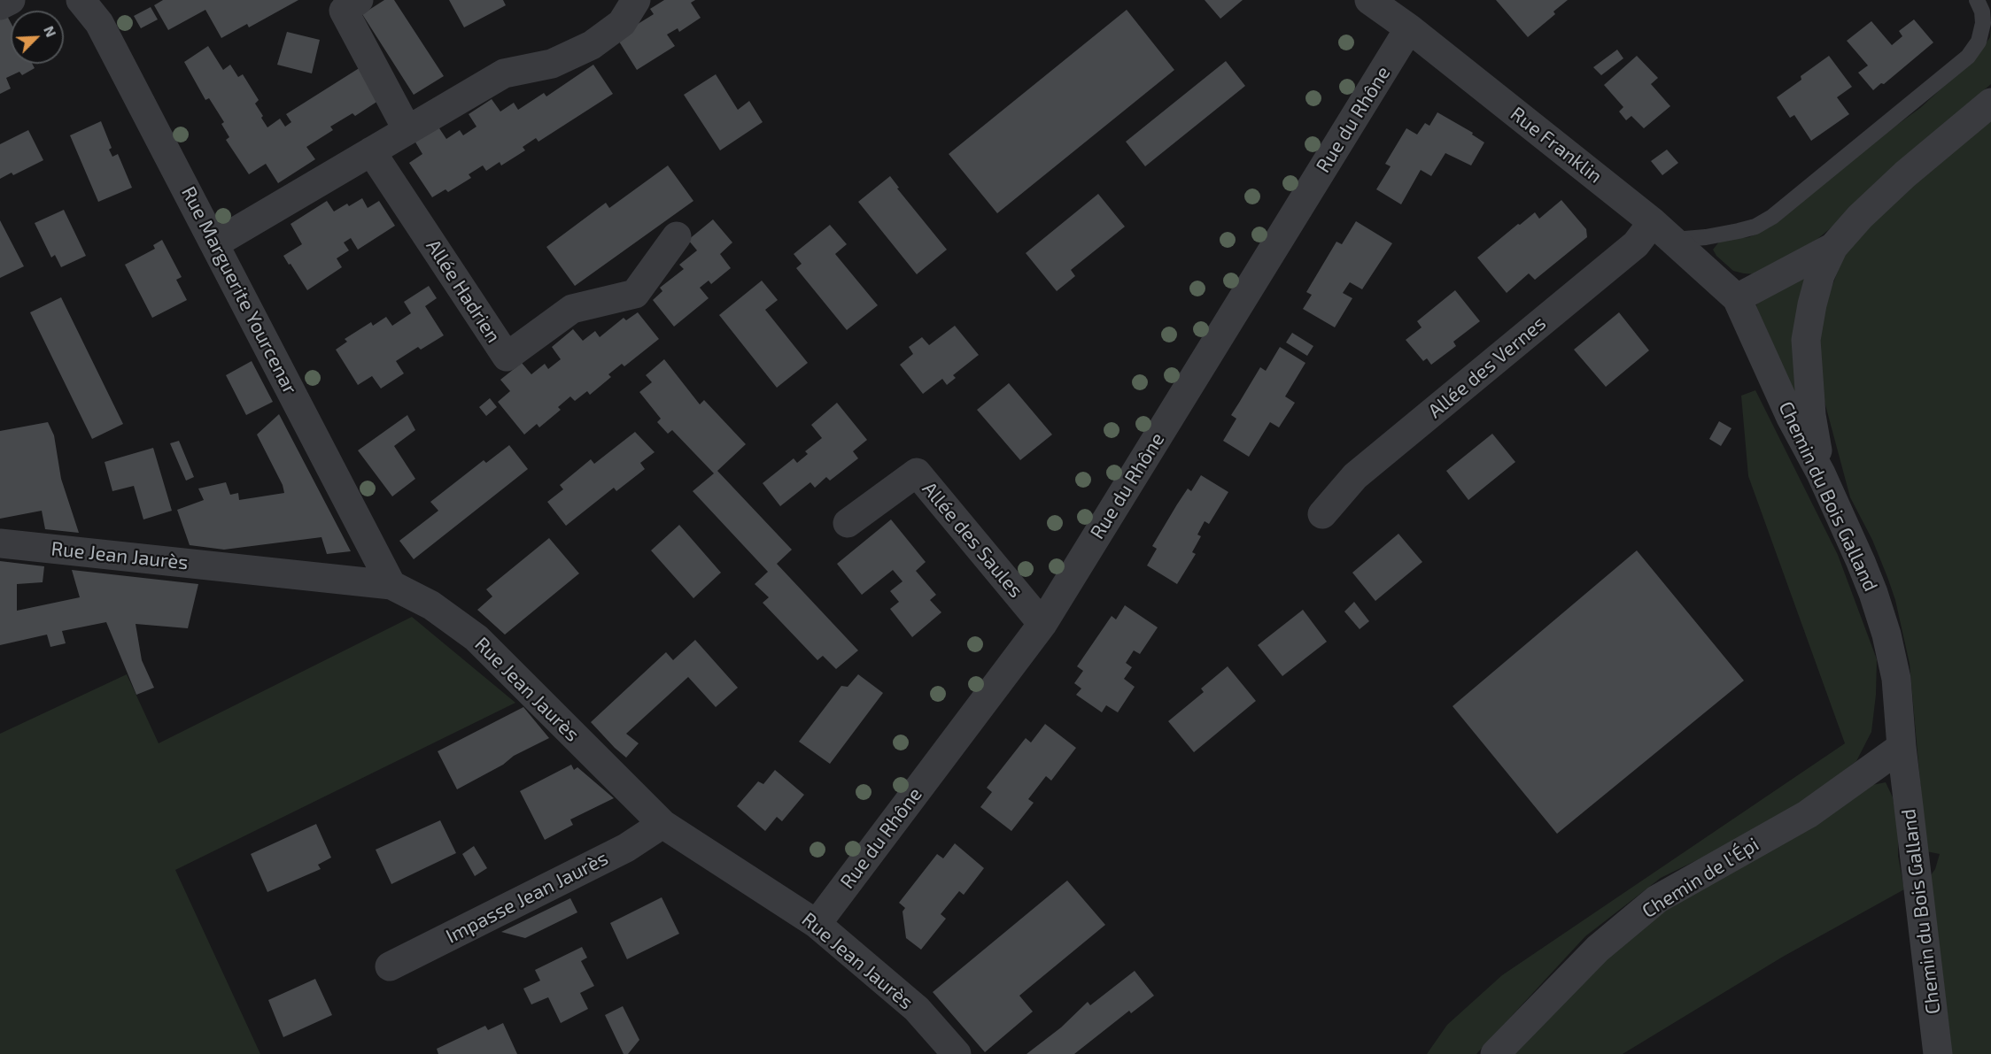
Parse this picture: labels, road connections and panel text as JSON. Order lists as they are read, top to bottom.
{
  "streets": {
    "street": [
      "Rue du Rhône",
      "Rue Franklin",
      "Rue Marguerite Yourcenar",
      "Allée Hadrien",
      "Allée des Vernes",
      "Chemin du Bois Galland",
      "Allée des Saules",
      "Rue Jean Jaurès",
      "Chemin de l'Épi",
      "Impasse Jean Jaurès"
    ]
  },
  "crossings": [
    ["Rue du Rhône", "Rue Franklin"],
    ["Rue du Rhône", "Allée des Saules"],
    ["Rue du Rhône", "Rue Jean Jaurès"],
    ["Rue Franklin", "Allée des Vernes"],
    ["Rue Franklin", "Chemin du Bois Galland"],
    ["Rue Marguerite Yourcenar", "Rue Jean Jaurès"],
    ["Chemin du Bois Galland", "Chemin de l'Épi"],
    ["Rue Jean Jaurès", "Impasse Jean Jaurès"]
  ],
  "north": "top right"
}
